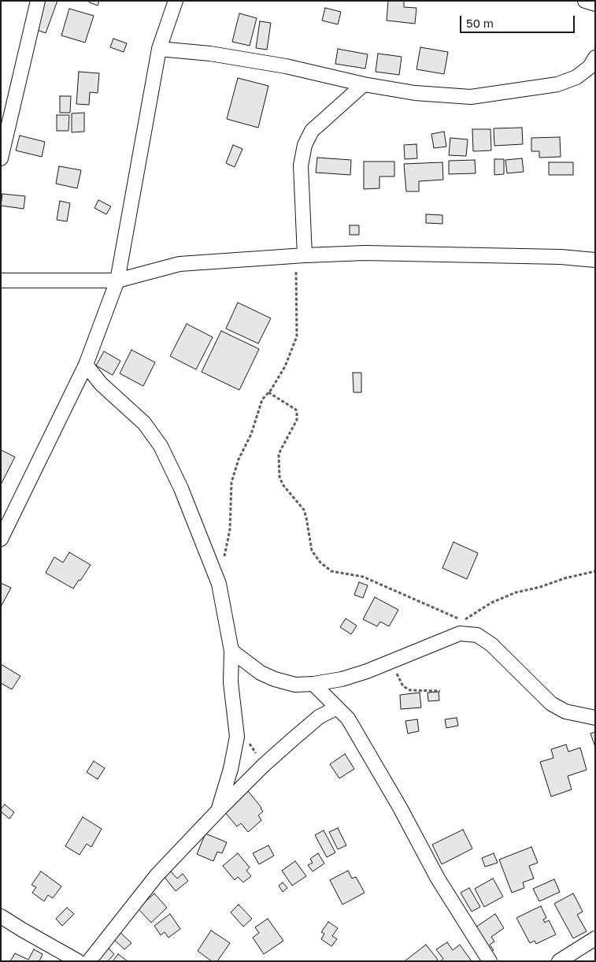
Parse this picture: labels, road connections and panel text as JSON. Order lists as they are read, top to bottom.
{
  "scale_bar": "50 m"
}
